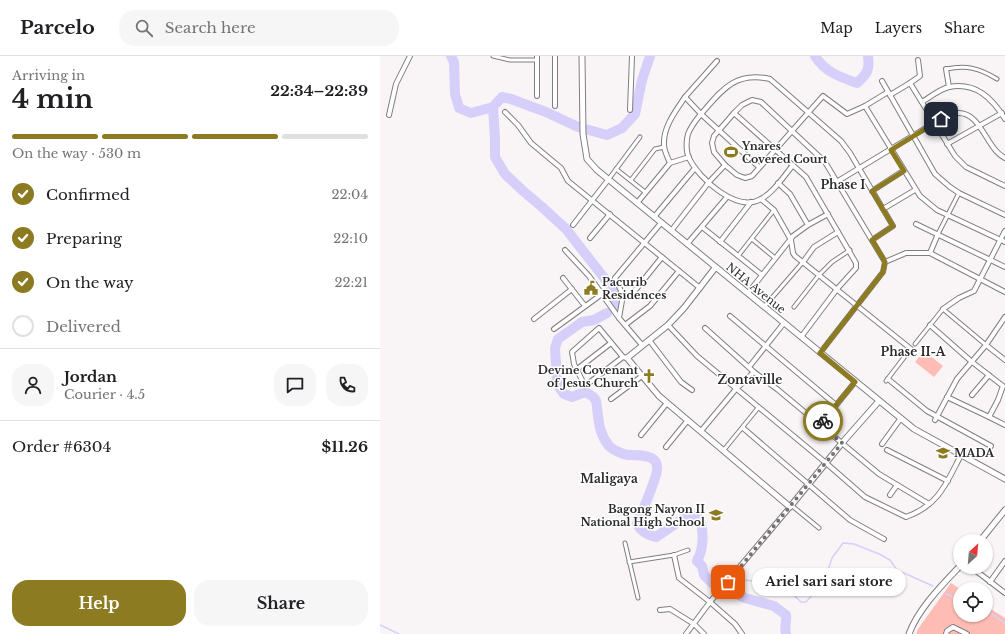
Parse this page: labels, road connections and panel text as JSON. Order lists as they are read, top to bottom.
{
  "streets": {
    "street": ["NHA Avenue"]
  },
  "districts": [
    "Phase I",
    "Phase II-A",
    "Zontaville",
    "Maligaya"
  ],
  "places": {
    "sports": ["Ynares Covered Court"],
    "public building": ["Pacurib Residences"],
    "church": ["Devine Covenant of Jesus Church"],
    "school or university": ["MADA", "Bagong Nayon II National High School"],
    "other": ["Ariel sari sari store"]
  },
  "north": "top right",
  "page": {
    "header": "Parcelo",
    "search": "Search here",
    "nav": ["Map", "Layers", "Share"],
    "heading": ["4 min", "Arriving in", "22:34–22:39"],
    "panel": [
      "Jordan",
      "Courier · 4.5",
      "Order #6304",
      "$11.26"
    ],
    "bar": "On the way · 530 m",
    "list": [
      ["Confirmed", "22:04"],
      ["Preparing", "22:10"],
      ["On the way", "22:21"],
      "Delivered"
    ],
    "bubble": "Ariel sari sari store",
    "buttons": ["Help", "Share"]
  }
}
